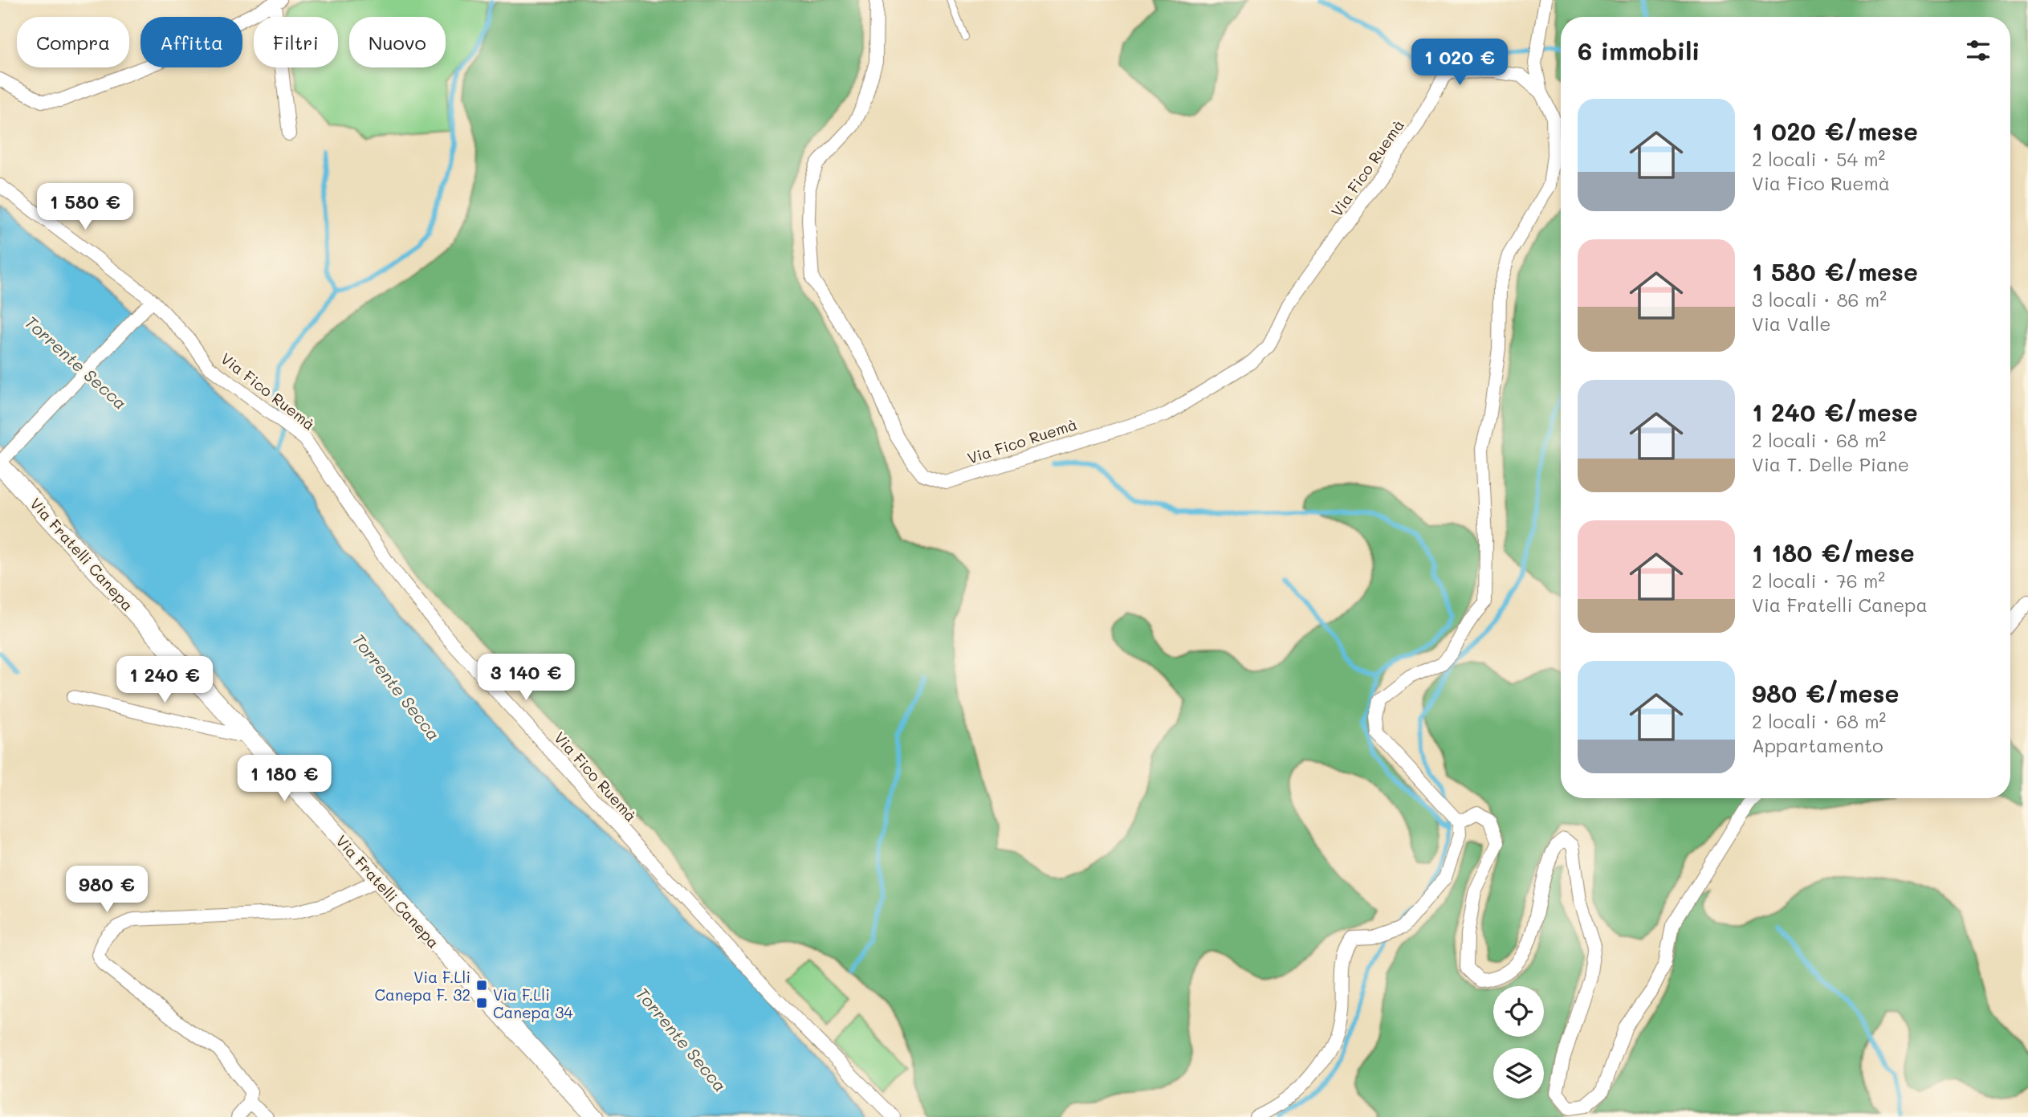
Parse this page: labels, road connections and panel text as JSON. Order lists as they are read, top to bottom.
{
  "streets": {
    "main road": ["Via Fratelli Canepa"],
    "street": ["Via Fico Ruemà"]
  },
  "water": ["Torrente Secca"],
  "places": {
    "transit": ["Via F.Lli Canepa F. 32", "Via F.Lli Canepa 34"]
  },
  "page": {
    "chip": [
      "Compra",
      "Affitta",
      "Filtri",
      "Nuovo"
    ],
    "heading": "6 immobili",
    "price": [
      "1 020 €",
      "1 580 €",
      "3 140 €",
      "1 240 €",
      "1 180 €",
      "980 €"
    ],
    "list": [
      {
        "name": "1 020 €/mese",
        "note": "2 locali · 54 m² · Via Fico Ruemà"
      },
      {
        "name": "1 580 €/mese",
        "note": "3 locali · 86 m² · Via Valle"
      },
      {
        "name": "1 240 €/mese",
        "note": "2 locali · 68 m² · Via T. Delle Piane"
      },
      {
        "name": "1 180 €/mese",
        "note": "2 locali · 76 m² · Via Fratelli Canepa"
      },
      {
        "name": "980 €/mese",
        "note": "2 locali · 68 m² · Appartamento"
      }
    ]
  }
}
